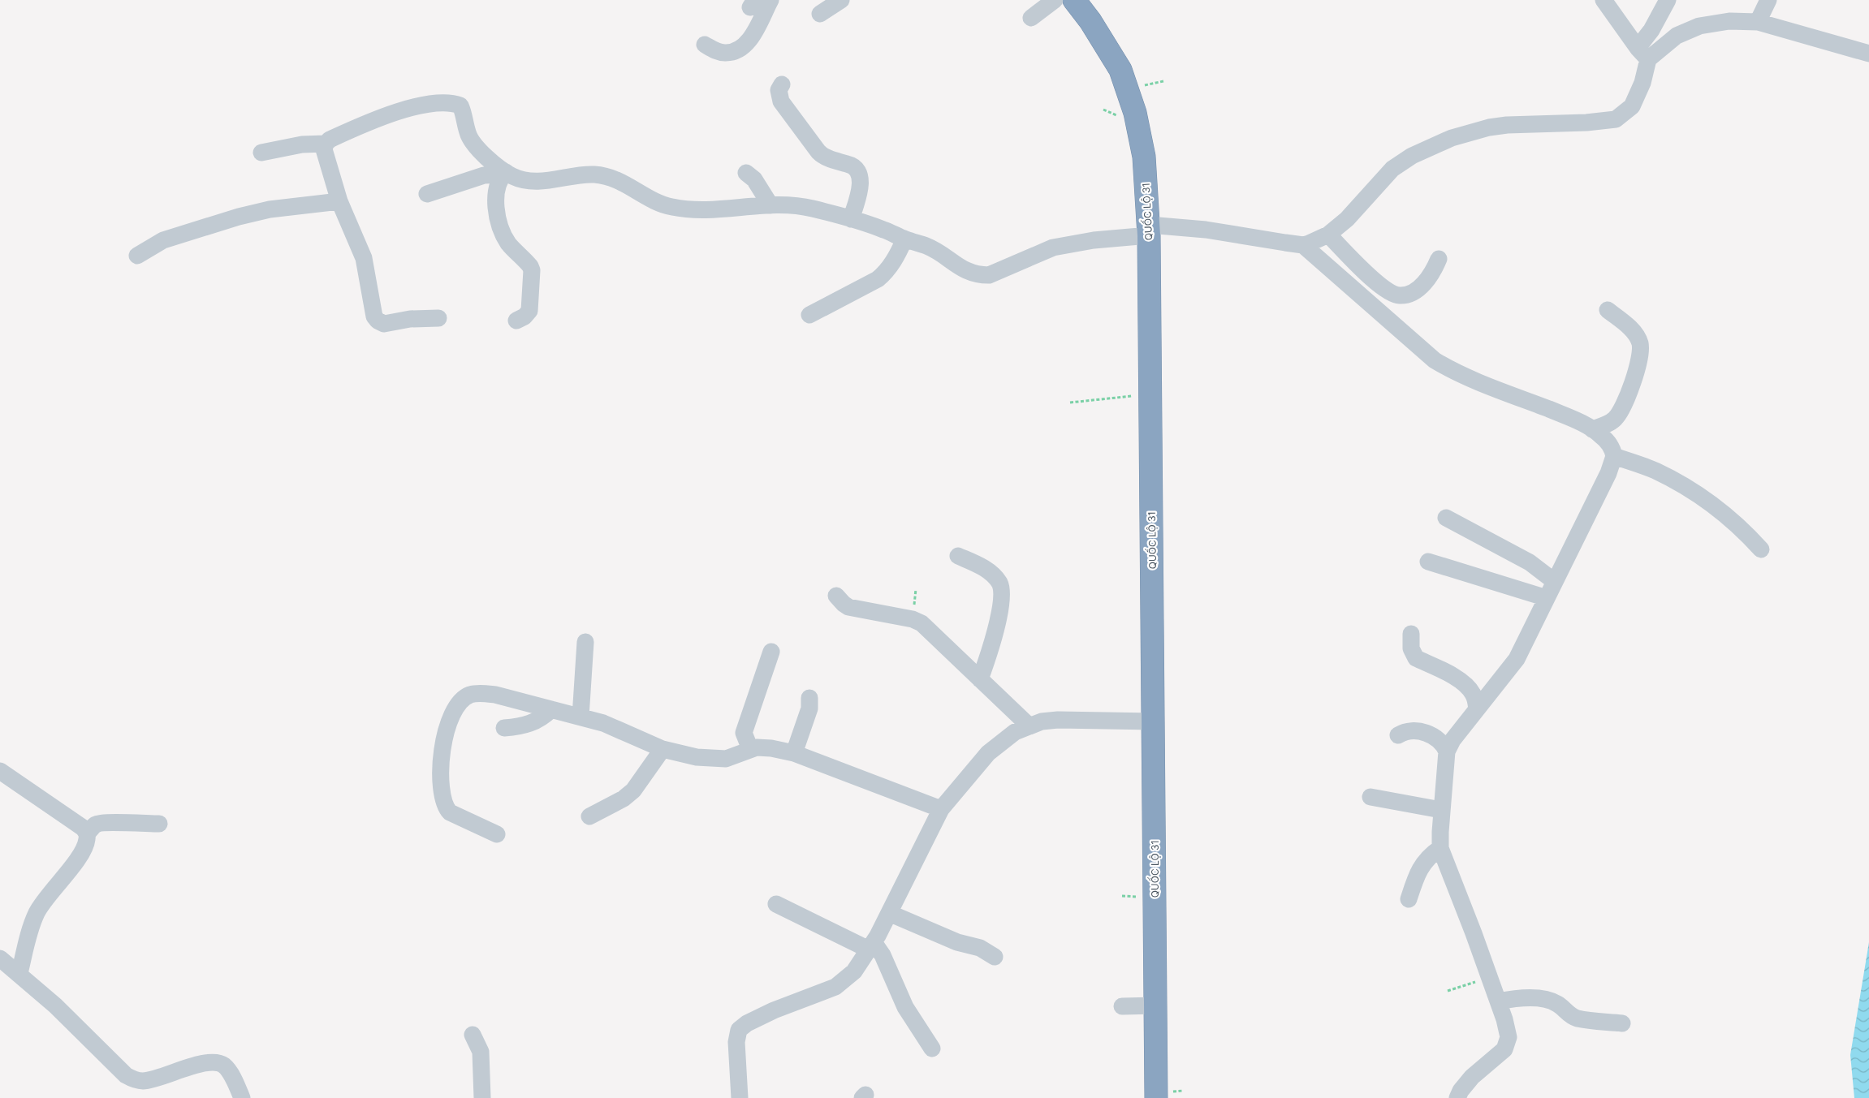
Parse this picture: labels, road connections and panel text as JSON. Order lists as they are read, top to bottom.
{
  "streets": {
    "highway": ["QUỐC LỘ 31"]
  }
}
